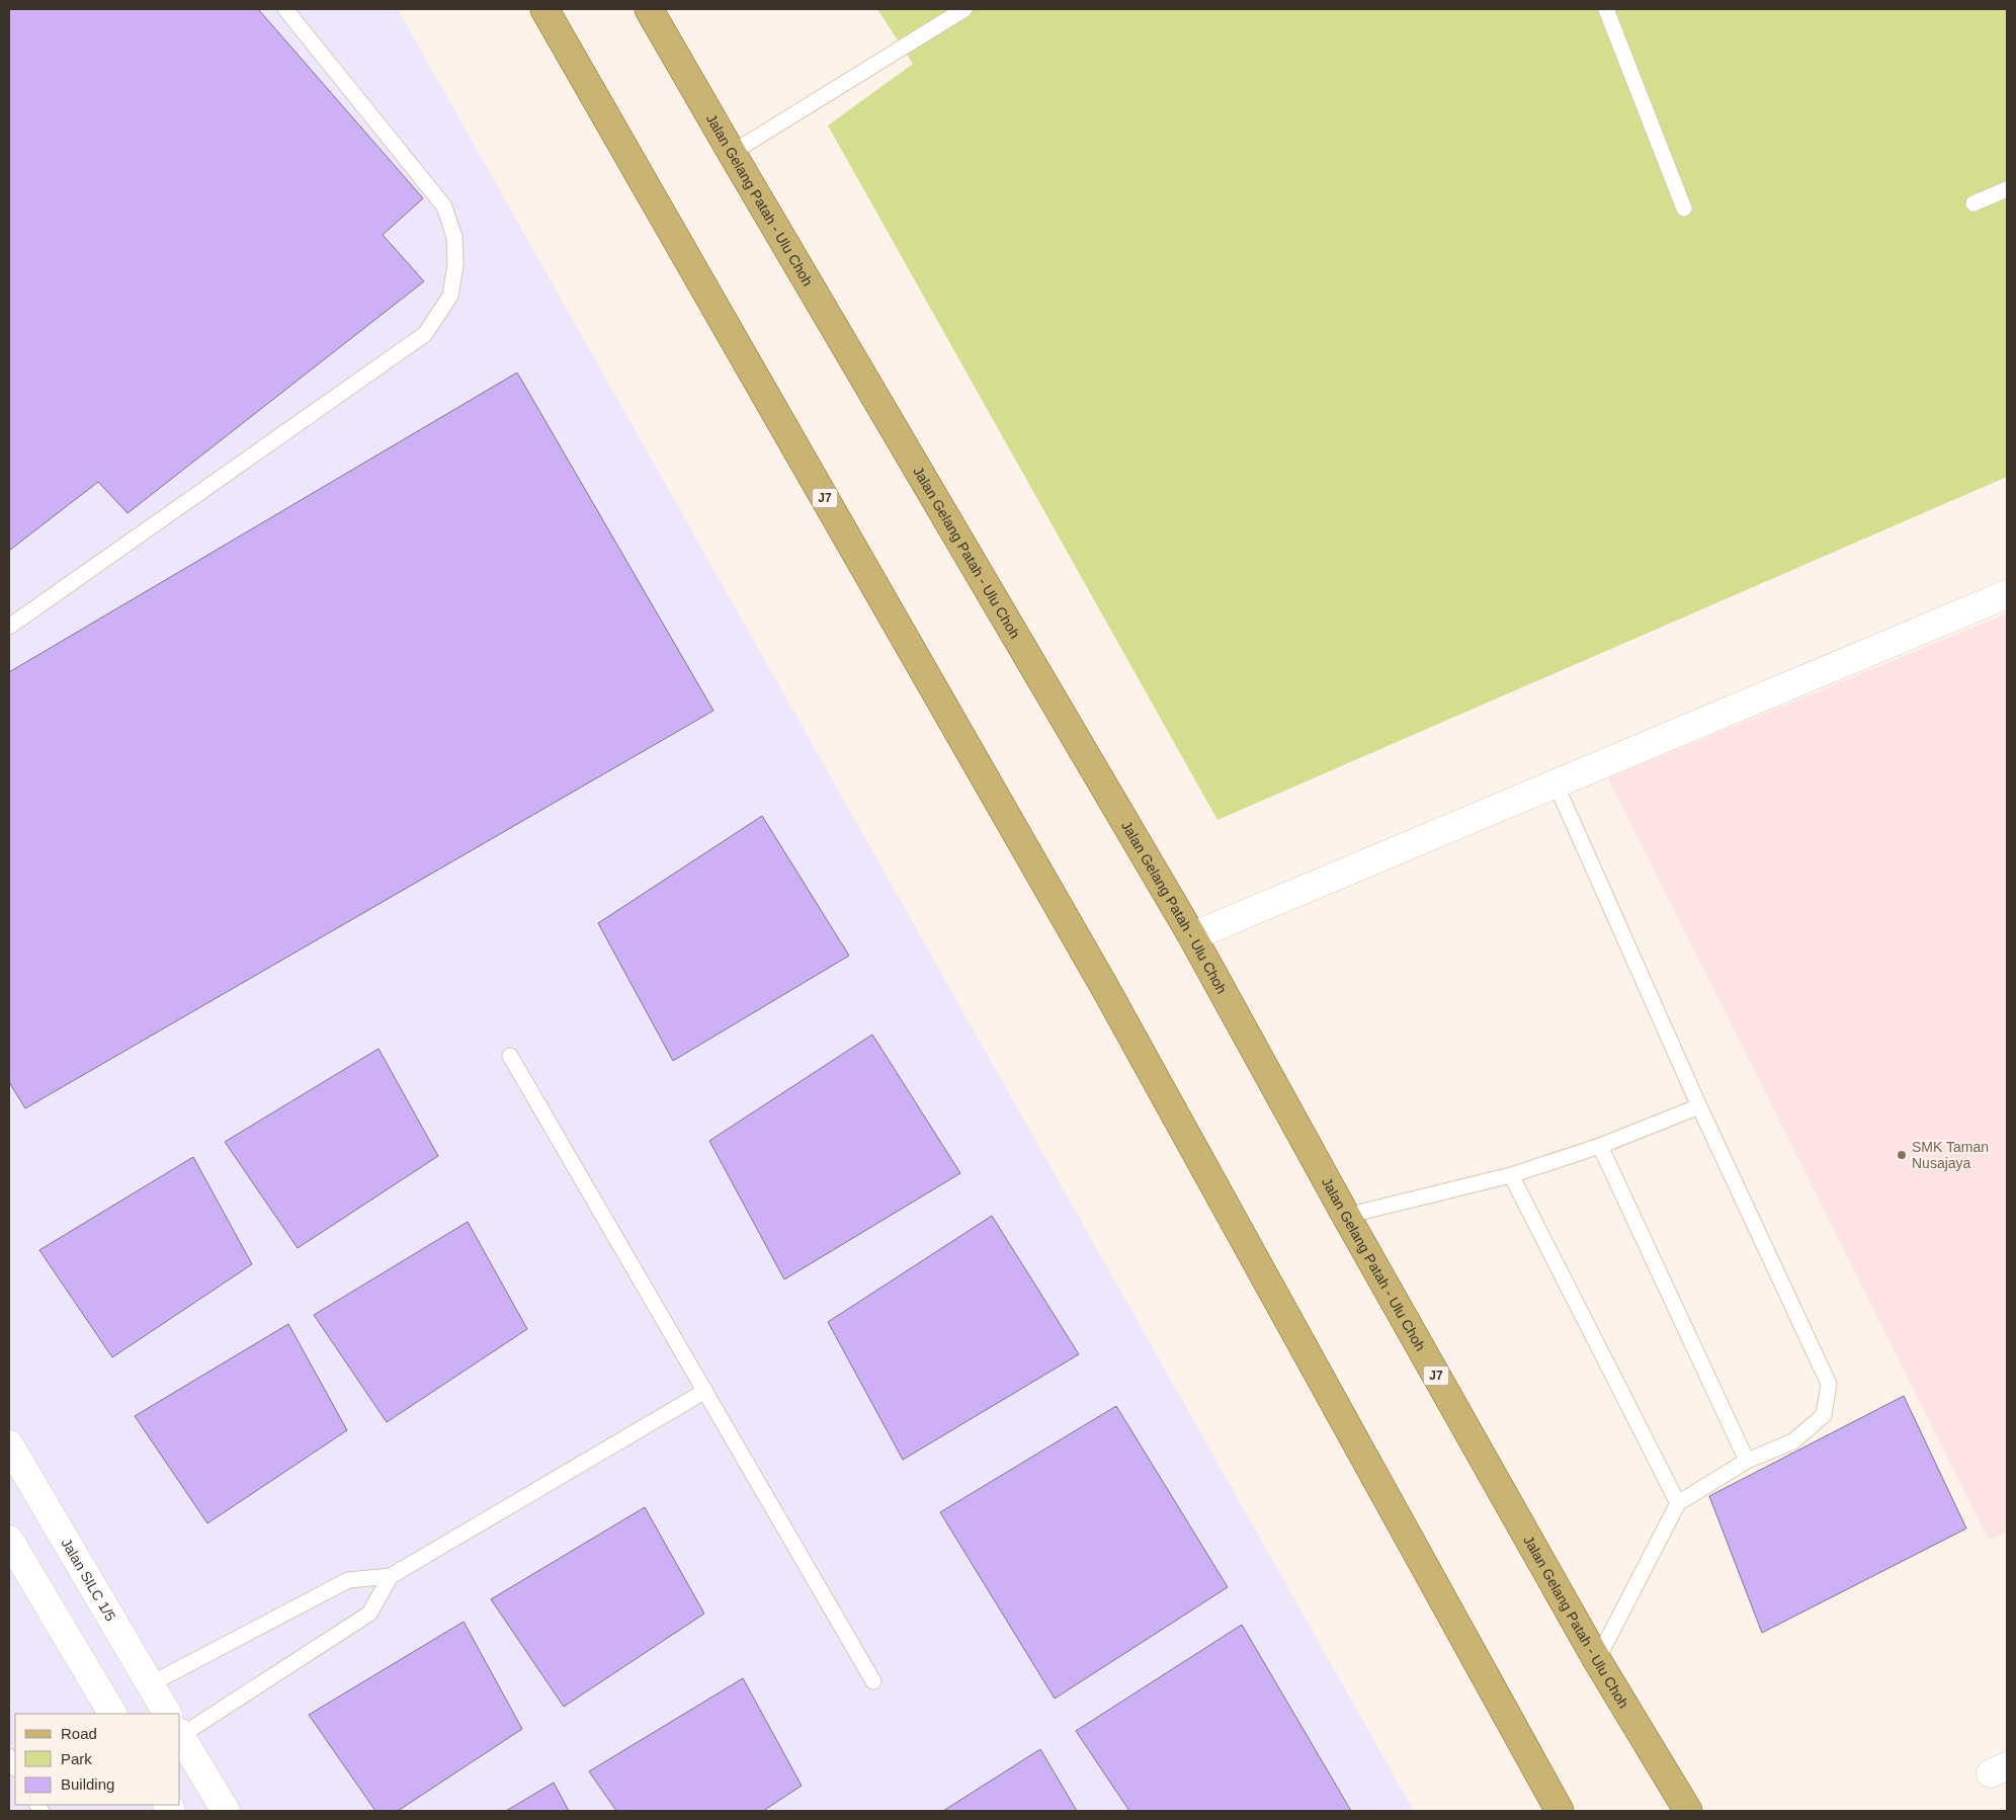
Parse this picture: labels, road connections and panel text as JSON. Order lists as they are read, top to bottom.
{
  "streets": {
    "main road": ["Jalan Gelang Patah - Ulu Choh", "J7"],
    "street": ["Jalan SILC 1/5"]
  },
  "places": ["SMK Taman Nusajaya"],
  "legend": ["Road", "Park", "Building"]
}
